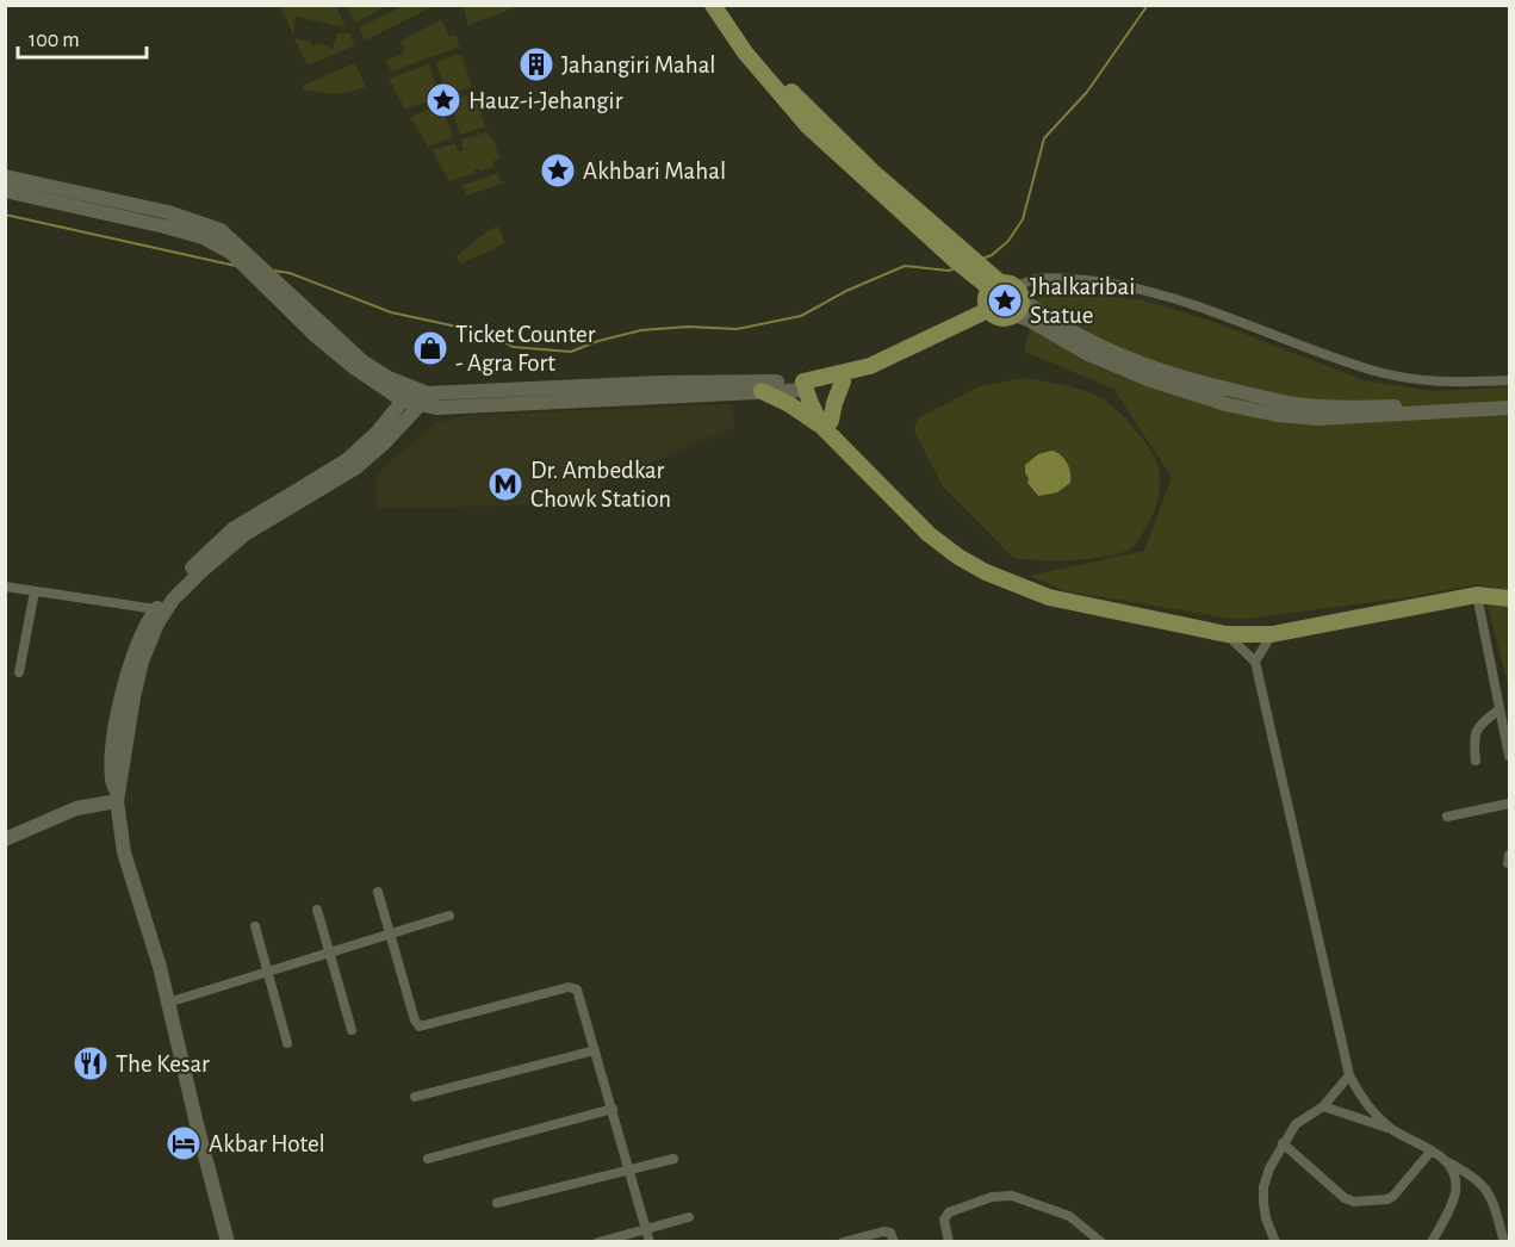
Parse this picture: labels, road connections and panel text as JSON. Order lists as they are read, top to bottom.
{
  "places": {
    "building": ["Jahangiri Mahal"],
    "place": ["Hauz-i-Jehangir", "Akhbari Mahal", "Jhalkaribai Statue"],
    "shop": ["Ticket Counter - Agra Fort"],
    "metro station": ["Dr. Ambedkar Chowk Station"],
    "restaurant": ["The Kesar"],
    "hotel": ["Akbar Hotel"]
  },
  "scale_bar": "100 m"
}
